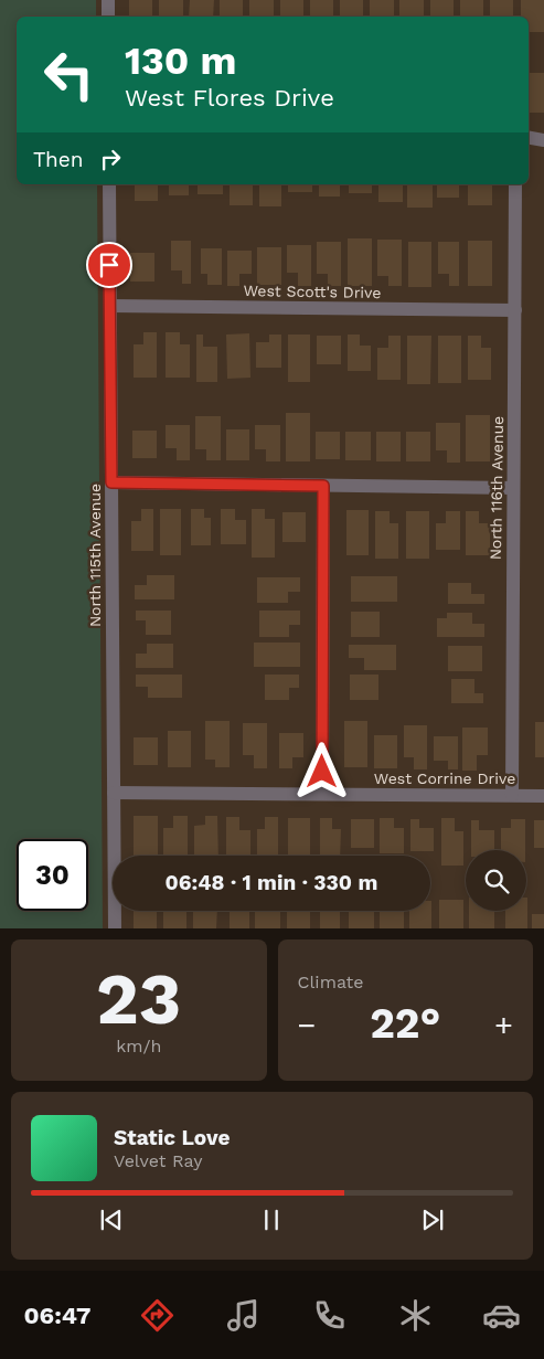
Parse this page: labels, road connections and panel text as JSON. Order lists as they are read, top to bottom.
{
  "streets": {
    "street": [
      "West Scott's Drive",
      "North 116th Avenue",
      "North 115th Avenue",
      "West Corrine Drive"
    ]
  },
  "crossings": [
    ["West Scott's Drive", "North 116th Avenue"],
    ["West Scott's Drive", "North 115th Avenue"],
    ["North 116th Avenue", "West Corrine Drive"],
    ["North 115th Avenue", "West Corrine Drive"]
  ],
  "page": {
    "turn": ["130 m", "West Flores Drive"],
    "then": "Then",
    "limit": "30",
    "trip": "06:48 · 1 min · 330 m",
    "tile": [
      ["23", "km/h"],
      "Climate"
    ],
    "heat": ["−", "22°", "+"],
    "song": ["Static Love", "Velvet Ray"],
    "tabs": "06:47"
  }
}
